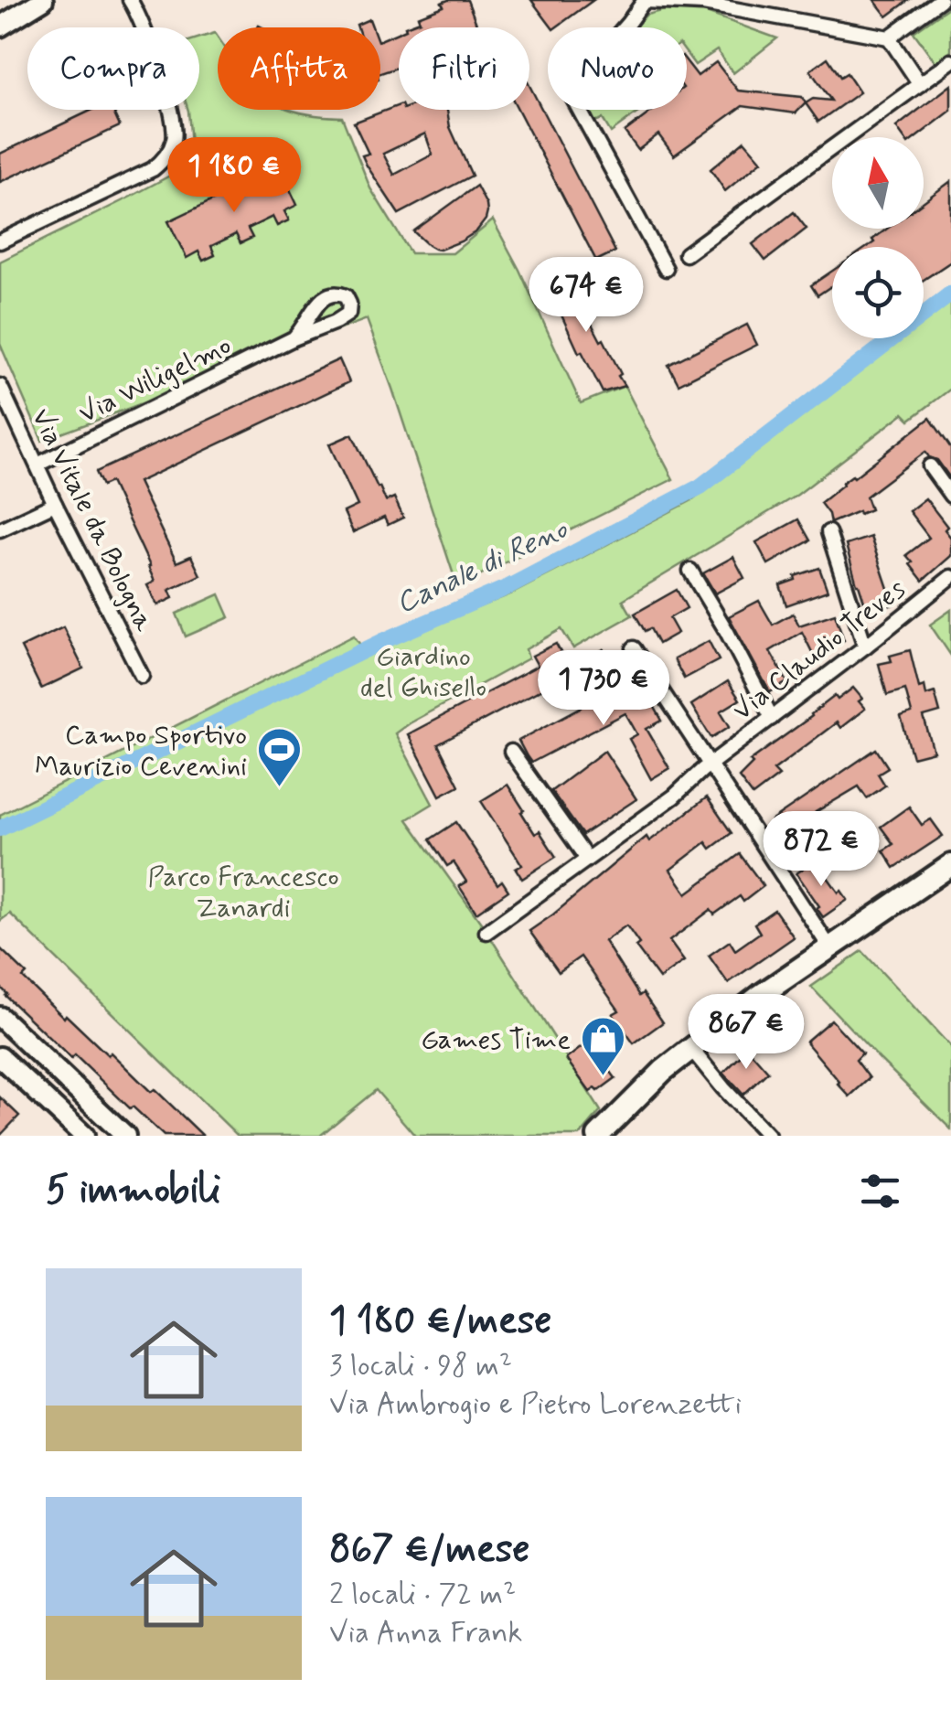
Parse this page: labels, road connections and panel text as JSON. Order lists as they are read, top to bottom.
{
  "streets": {
    "street": ["Via Wiligelmo", "Via Vitale da Bologna", "Via Claudio Treves"]
  },
  "crossings": [
    ["Via Wiligelmo", "Via Vitale da Bologna"]
  ],
  "water": ["Canale di Reno"],
  "parks": ["Giardino del Ghisello", "Parco Francesco Zanardi"],
  "places": {
    "sports": ["Campo Sportivo Maurizio Cevenini"],
    "shop": ["Games Time"]
  },
  "north": "top",
  "page": {
    "chip": [
      "Compra",
      "Affitta",
      "Filtri",
      "Nuovo"
    ],
    "price": [
      "1 180 €",
      "674 €",
      "1 730 €",
      "872 €",
      "867 €"
    ],
    "heading": "5 immobili",
    "list": [
      {
        "name": "1 180 €/mese",
        "note": "3 locali · 98 m² · Via Ambrogio e Pietro Lorenzetti"
      },
      {
        "name": "867 €/mese",
        "note": "2 locali · 72 m² · Via Anna Frank"
      }
    ]
  }
}
